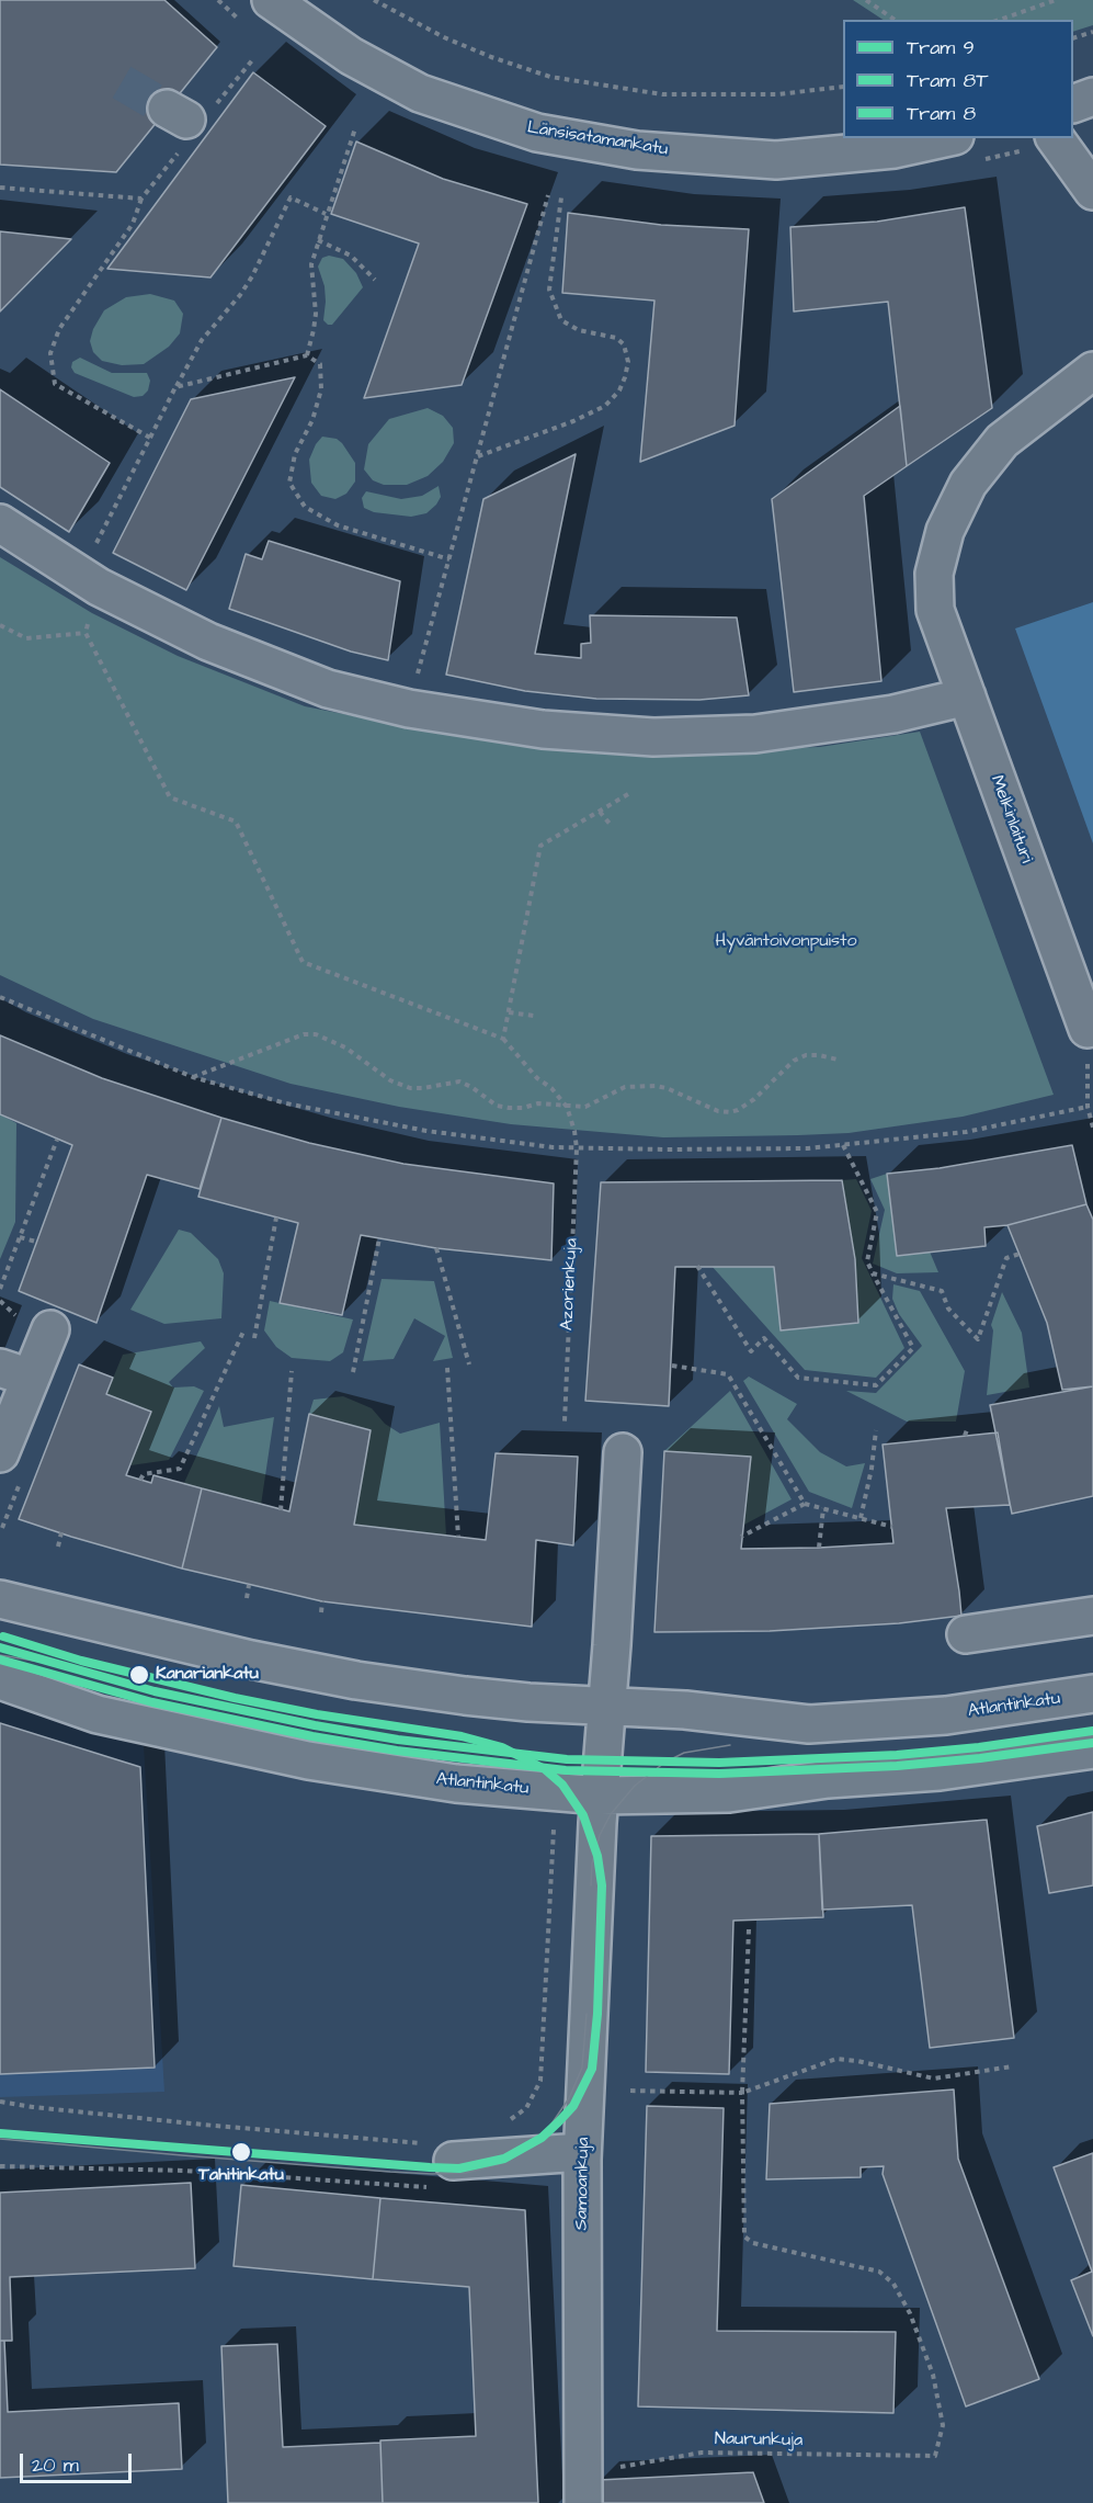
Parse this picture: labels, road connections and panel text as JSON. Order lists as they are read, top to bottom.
{
  "streets": {
    "street": [
      "Länsisatamankatu",
      "Melkinlaituri",
      "Atlantinkatu",
      "Samoankuja"
    ],
    "path": ["Azorienkuja", "Naurunkuja"]
  },
  "crossings": [
    ["Atlantinkatu", "Samoankuja"],
    ["Samoankuja", "Naurunkuja"]
  ],
  "parks": ["Hyväntoivonpuisto"],
  "places": ["Kanariankatu", "Tahitinkatu"],
  "lines": ["tram line 8", "tram line 9", "tram line 8T"],
  "legend": ["Tram 9", "Tram 8T", "Tram 8"],
  "scale_bar": "20 m"
}
